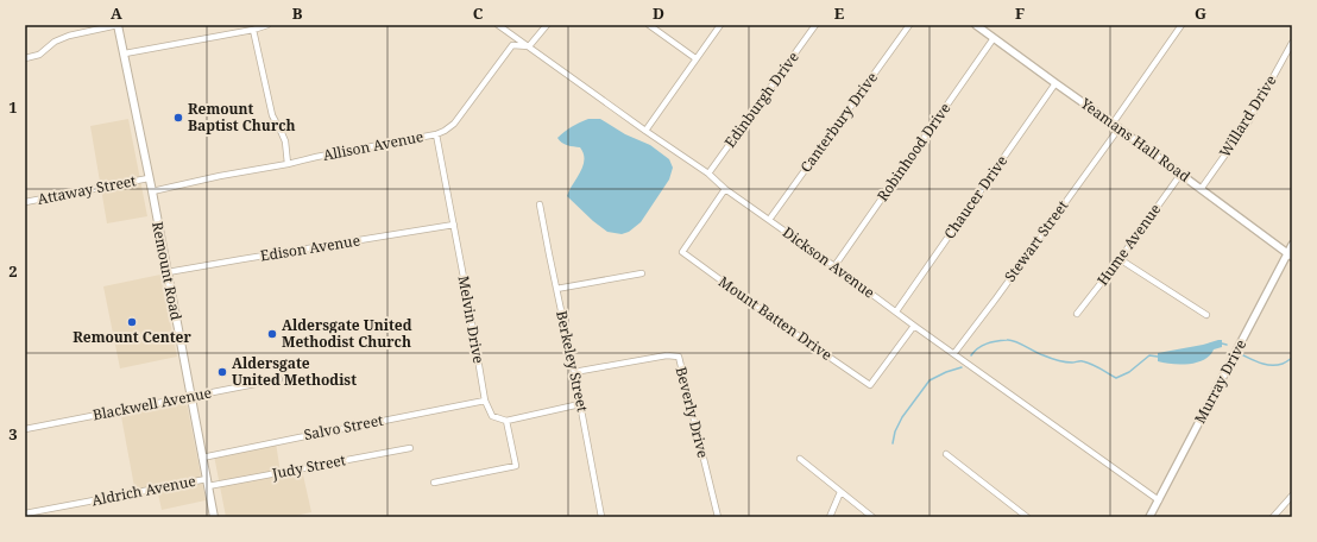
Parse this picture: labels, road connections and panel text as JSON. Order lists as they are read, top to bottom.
{
  "streets": {
    "main road": ["Remount Road"],
    "street": [
      "Edinburgh Drive",
      "Willard Drive",
      "Canterbury Drive",
      "Yeamans Hall Road",
      "Allison Avenue",
      "Robinhood Drive",
      "Attaway Street",
      "Chaucer Drive",
      "Stewart Street",
      "Hume Avenue",
      "Edison Avenue",
      "Dickson Avenue",
      "Mount Batten Drive",
      "Melvin Drive",
      "Berkeley Street",
      "Murray Drive",
      "Blackwell Avenue",
      "Beverly Drive",
      "Salvo Street",
      "Judy Street",
      "Aldrich Avenue"
    ]
  },
  "crossings": [
    ["Edinburgh Drive", "Dickson Avenue"],
    ["Willard Drive", "Yeamans Hall Road"],
    ["Canterbury Drive", "Dickson Avenue"],
    ["Yeamans Hall Road", "Robinhood Drive"],
    ["Yeamans Hall Road", "Chaucer Drive"],
    ["Yeamans Hall Road", "Stewart Street"],
    ["Yeamans Hall Road", "Hume Avenue"],
    ["Yeamans Hall Road", "Murray Drive"],
    ["Allison Avenue", "Dickson Avenue"],
    ["Allison Avenue", "Remount Road"],
    ["Allison Avenue", "Melvin Drive"],
    ["Robinhood Drive", "Dickson Avenue"],
    ["Attaway Street", "Remount Road"],
    ["Chaucer Drive", "Dickson Avenue"],
    ["Stewart Street", "Dickson Avenue"],
    ["Edison Avenue", "Remount Road"],
    ["Edison Avenue", "Melvin Drive"],
    ["Dickson Avenue", "Mount Batten Drive"],
    ["Dickson Avenue", "Murray Drive"],
    ["Remount Road", "Blackwell Avenue"],
    ["Remount Road", "Salvo Street"],
    ["Remount Road", "Judy Street"],
    ["Remount Road", "Aldrich Avenue"],
    ["Melvin Drive", "Salvo Street"],
    ["Berkeley Street", "Beverly Drive"],
    ["Judy Street", "Aldrich Avenue"]
  ],
  "places": [
    "Remount Baptist Church",
    "Remount Center",
    "Aldersgate United Methodist Church",
    "Aldersgate United Methodist"
  ],
  "grid": {
    "columns": [
      "A",
      "B",
      "C",
      "D",
      "E",
      "F",
      "G"
    ],
    "rows": ["1", "2", "3"]
  }
}
